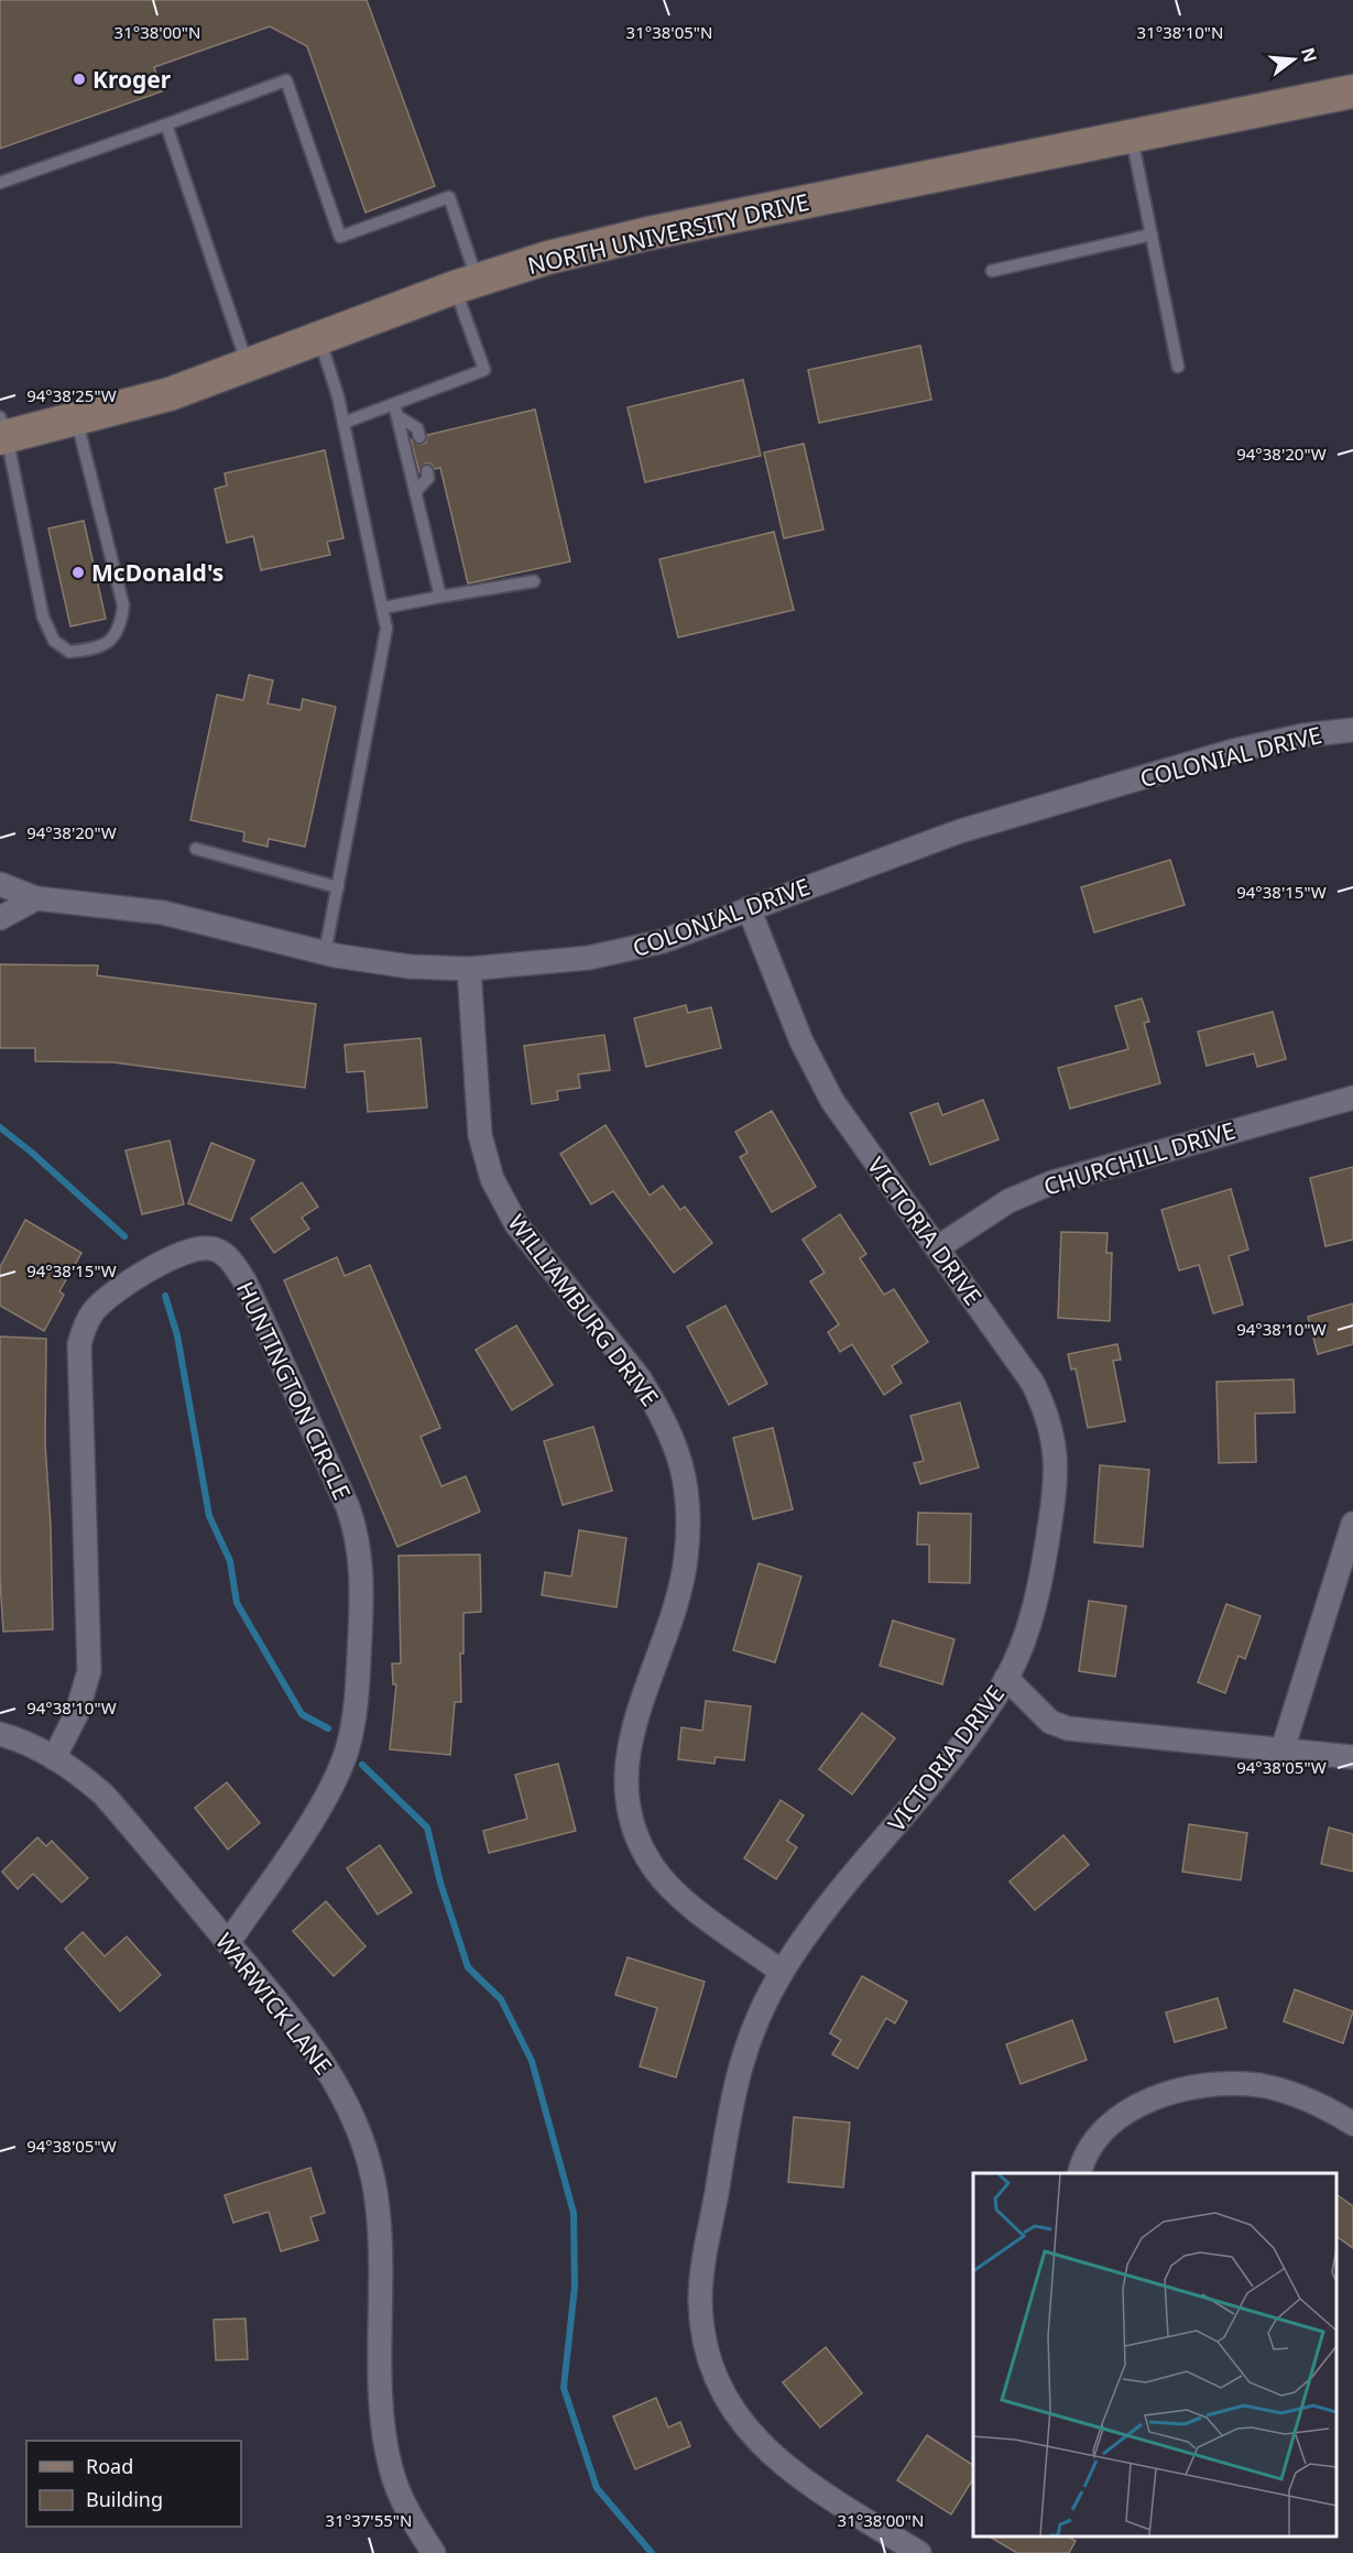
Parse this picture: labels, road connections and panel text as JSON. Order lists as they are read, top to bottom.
{
  "streets": {
    "main road": ["NORTH UNIVERSITY DRIVE"],
    "street": [
      "COLONIAL DRIVE",
      "CHURCHILL DRIVE",
      "VICTORIA DRIVE",
      "WILLIAMBURG DRIVE",
      "HUNTINGTON CIRCLE",
      "WARWICK LANE"
    ]
  },
  "crossings": [
    ["COLONIAL DRIVE", "VICTORIA DRIVE"],
    ["COLONIAL DRIVE", "WILLIAMBURG DRIVE"],
    ["CHURCHILL DRIVE", "VICTORIA DRIVE"],
    ["VICTORIA DRIVE", "WILLIAMBURG DRIVE"],
    ["HUNTINGTON CIRCLE", "WARWICK LANE"]
  ],
  "places": ["Kroger", "McDonald's"],
  "legend": ["Road", "Building"],
  "north": "right",
  "coordinates": [
    "31°38'00\"N",
    "31°38'05\"N",
    "31°38'10\"N",
    "94°38'25\"W",
    "94°38'20\"W",
    "94°38'15\"W",
    "94°38'10\"W",
    "94°38'05\"W",
    "31°37'55\"N"
  ]
}
